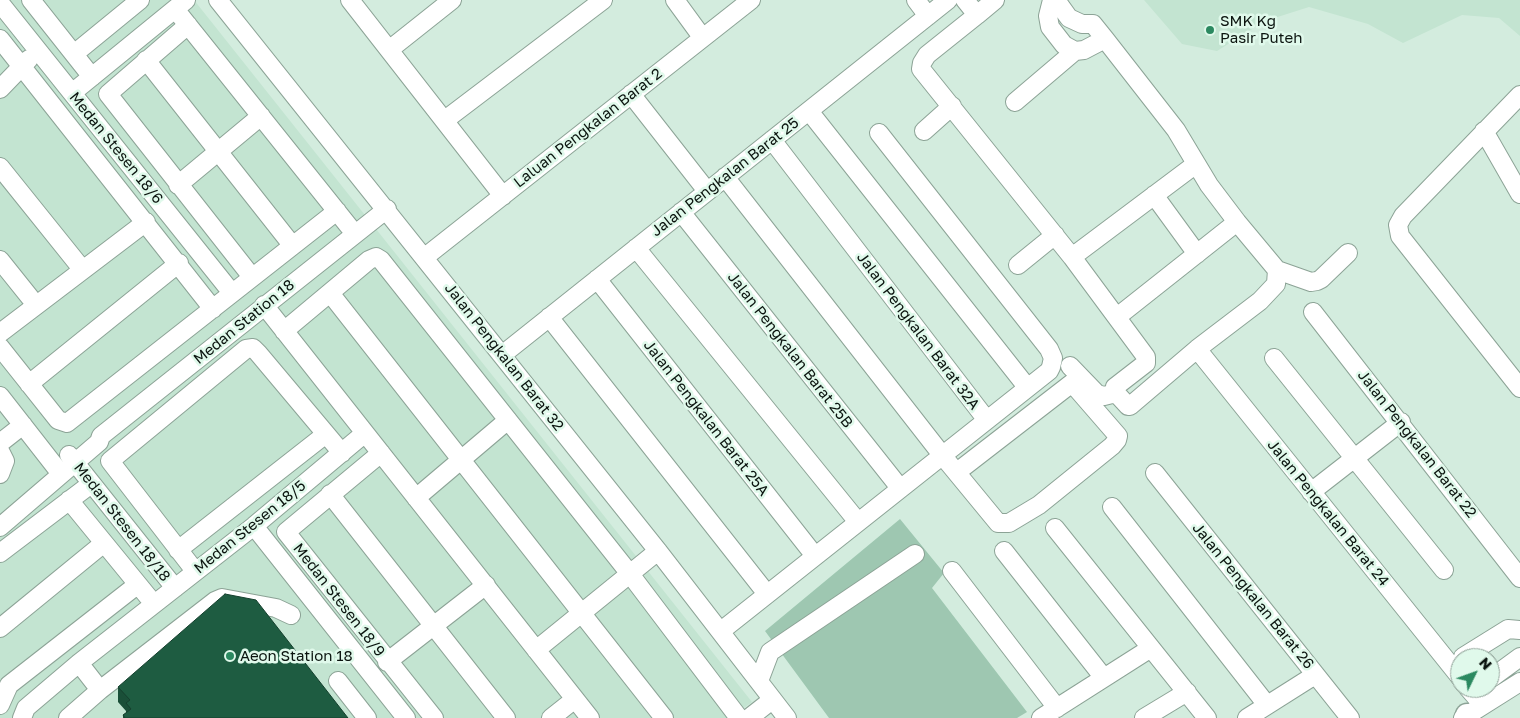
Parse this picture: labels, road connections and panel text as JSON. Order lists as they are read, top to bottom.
{
  "streets": {
    "street": [
      "Laluan Pengkalan Barat 2",
      "Medan Stesen 18/6",
      "Jalan Pengkalan Barat 25",
      "Medan Station 18",
      "Jalan Pengkalan Barat 32A",
      "Jalan Pengkalan Barat 25B",
      "Jalan Pengkalan Barat 32",
      "Jalan Pengkalan Barat 25A",
      "Jalan Pengkalan Barat 22",
      "Jalan Pengkalan Barat 24",
      "Medan Stesen 18/18",
      "Medan Stesen 18/5",
      "Jalan Pengkalan Barat 26",
      "Medan Stesen 18/9"
    ]
  },
  "crossings": [
    ["Laluan Pengkalan Barat 2", "Jalan Pengkalan Barat 32"],
    ["Jalan Pengkalan Barat 25", "Jalan Pengkalan Barat 32A"],
    ["Jalan Pengkalan Barat 25", "Jalan Pengkalan Barat 25B"],
    ["Jalan Pengkalan Barat 25", "Jalan Pengkalan Barat 32"],
    ["Jalan Pengkalan Barat 25", "Jalan Pengkalan Barat 25A"],
    ["Medan Station 18", "Jalan Pengkalan Barat 32"],
    ["Medan Station 18", "Medan Stesen 18/18"],
    ["Jalan Pengkalan Barat 32A", "Jalan Pengkalan Barat 25B"],
    ["Jalan Pengkalan Barat 32A", "Jalan Pengkalan Barat 32"],
    ["Jalan Pengkalan Barat 32A", "Jalan Pengkalan Barat 25A"],
    ["Medan Stesen 18/18", "Medan Stesen 18/5"],
    ["Medan Stesen 18/5", "Medan Stesen 18/9"]
  ],
  "places": ["SMK Kg Pasir Puteh", "Aeon Station 18"],
  "north": "top right"
}
